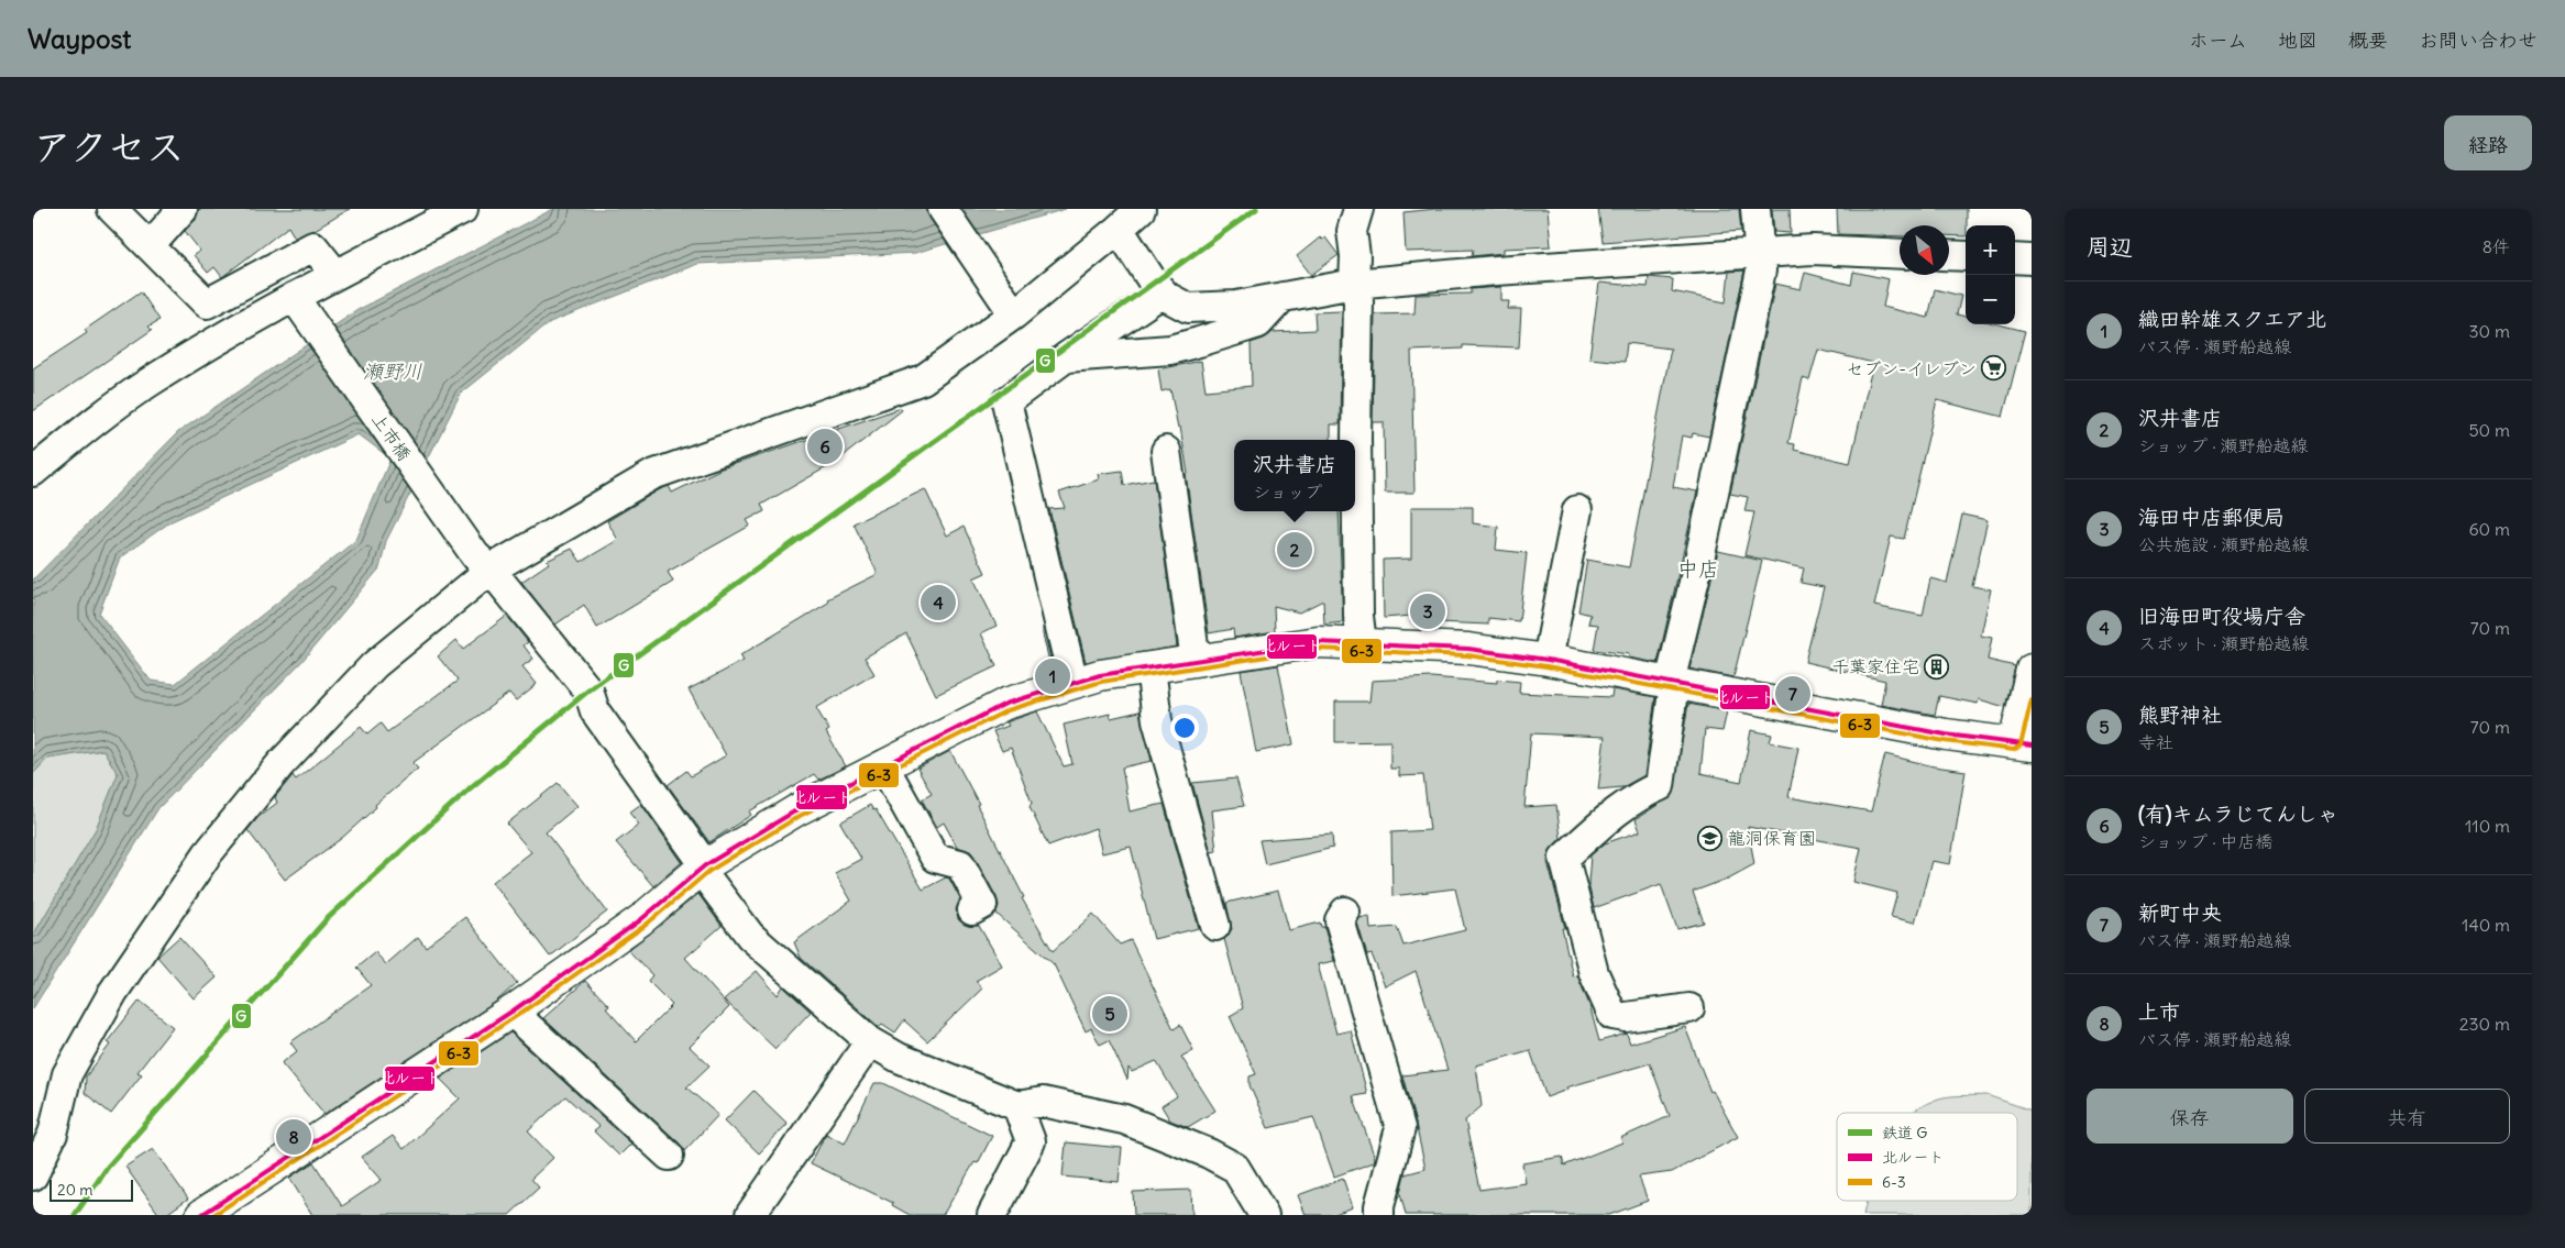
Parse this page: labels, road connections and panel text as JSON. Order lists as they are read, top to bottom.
{
  "streets": {
    "street": ["上市橋"]
  },
  "districts": ["中店"],
  "water": ["瀬野川"],
  "places": {
    "supermarket": ["セブン-イレブン"],
    "building": ["千葉家住宅"],
    "school or university": ["龍洞保育園"]
  },
  "lines": ["rail line G", "transit line 北ルート", "transit line 6-3"],
  "legend": ["鉄道 G", "北ルート", "6-3"],
  "scale_bar": "20 m",
  "north": "bottom right",
  "page": {
    "header": "Waypost",
    "nav": [
      "ホーム",
      "地図",
      "概要",
      "お問い合わせ"
    ],
    "title": "アクセス",
    "buttons": [
      "経路",
      ["保存", "共有"]
    ],
    "heading": ["周辺", "8件"],
    "map_buttons": ["+", "−"],
    "list": [
      {
        "mark": "1",
        "name": "織田幹雄スクエア北",
        "note": "バス停 · 瀬野船越線",
        "value": "30 m"
      },
      {
        "mark": "2",
        "name": "沢井書店",
        "note": "ショップ · 瀬野船越線",
        "value": "50 m"
      },
      {
        "mark": "3",
        "name": "海田中店郵便局",
        "note": "公共施設 · 瀬野船越線",
        "value": "60 m"
      },
      {
        "mark": "4",
        "name": "旧海田町役場庁舎",
        "note": "スポット · 瀬野船越線",
        "value": "70 m"
      },
      {
        "mark": "5",
        "name": "熊野神社",
        "note": "寺社",
        "value": "70 m"
      },
      {
        "mark": "6",
        "name": "(有)キムラじてんしゃ",
        "note": "ショップ · 中店橋",
        "value": "110 m"
      },
      {
        "mark": "7",
        "name": "新町中央",
        "note": "バス停 · 瀬野船越線",
        "value": "140 m"
      },
      {
        "mark": "8",
        "name": "上市",
        "note": "バス停 · 瀬野船越線",
        "value": "230 m"
      }
    ],
    "pins": [
      "6",
      "2",
      "4",
      "3",
      "1",
      "7",
      "5",
      "8"
    ],
    "popup": ["沢井書店", "ショップ"],
    "scale": "20 m"
  }
}
